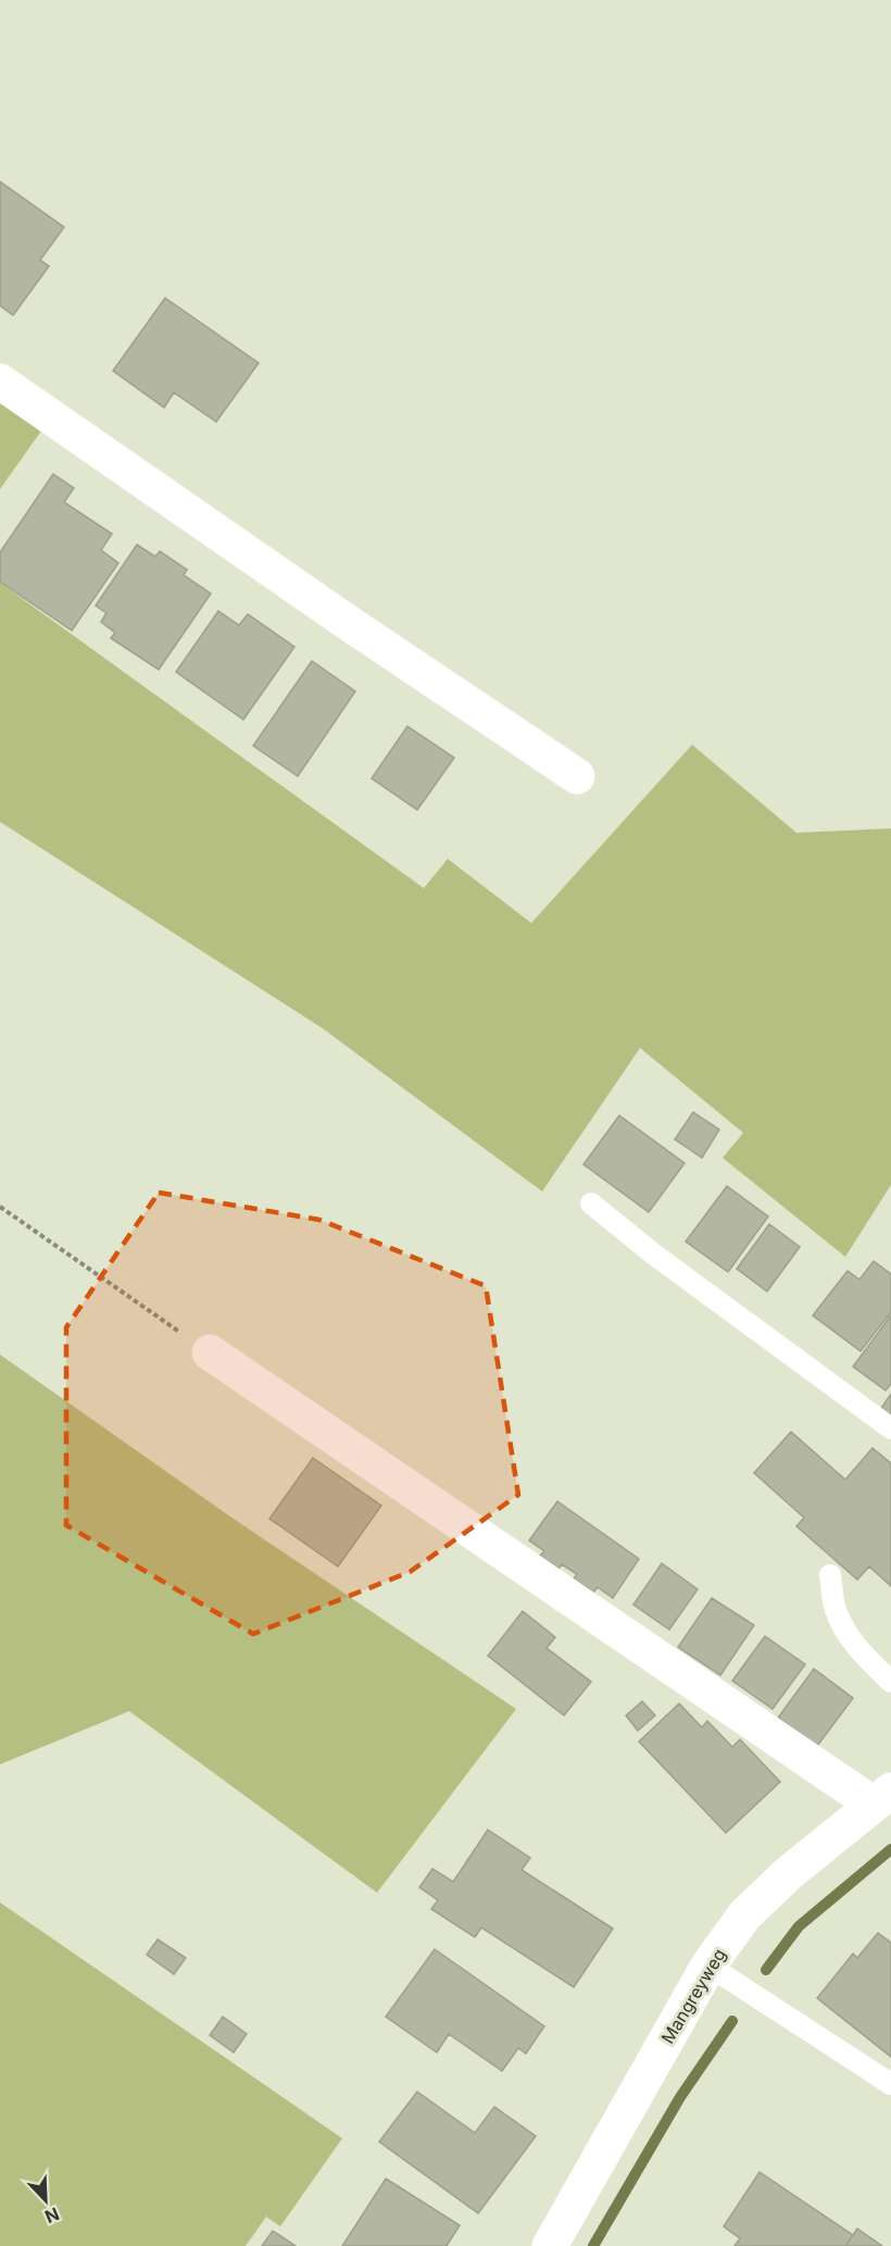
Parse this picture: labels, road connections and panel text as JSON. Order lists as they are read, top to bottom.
{
  "streets": {
    "street": ["Mangreyweg"]
  },
  "north": "bottom right"
}
